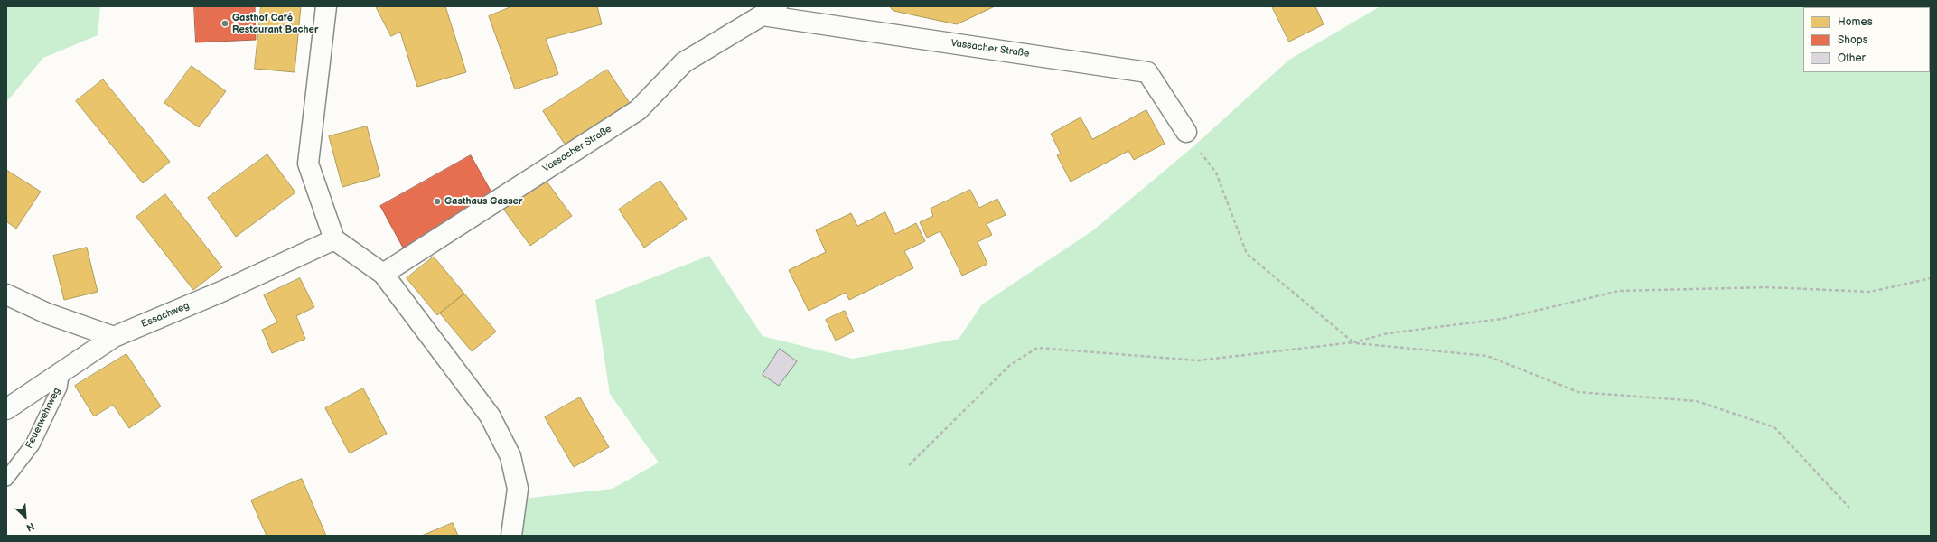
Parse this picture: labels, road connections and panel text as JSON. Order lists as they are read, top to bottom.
{
  "streets": {
    "street": ["Vassacher Straße", "Essachweg"],
    "lane": ["Feuerwehrweg"]
  },
  "crossings": [
    ["Essachweg", "Feuerwehrweg"]
  ],
  "places": ["Gasthof Café Restaurant Bacher", "Gasthaus Gasser"],
  "legend": ["Homes", "Shops", "Other"],
  "north": "bottom right"
}
